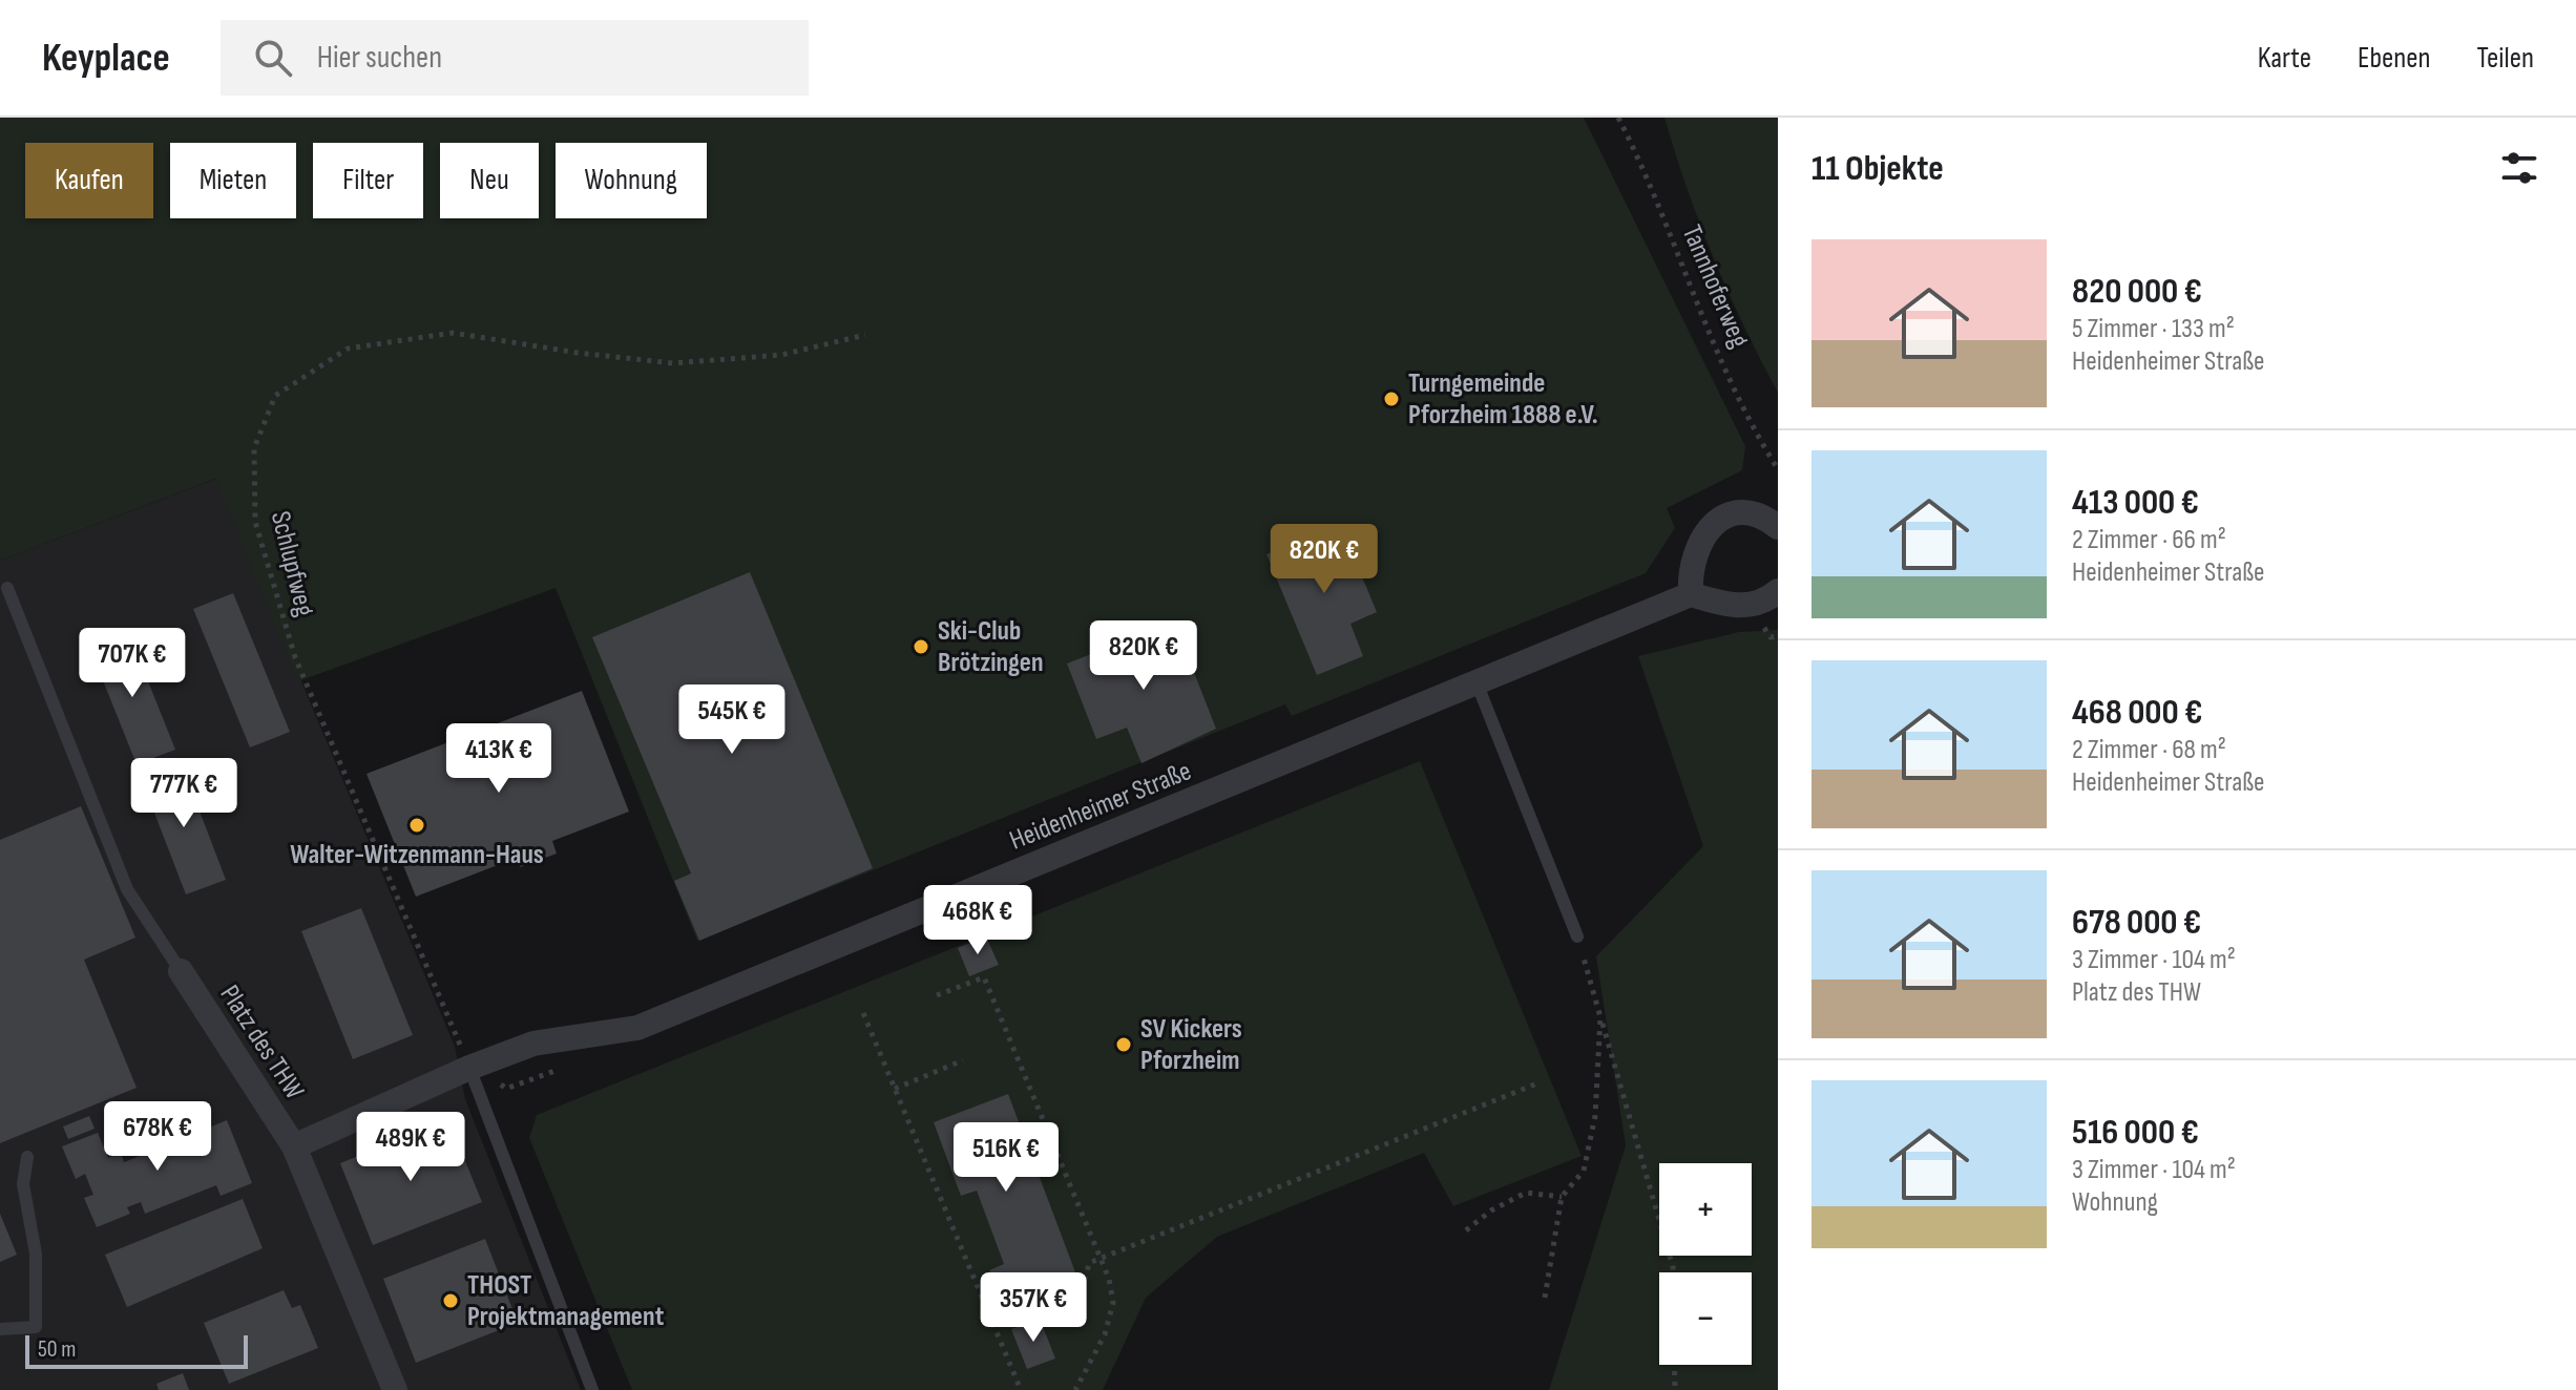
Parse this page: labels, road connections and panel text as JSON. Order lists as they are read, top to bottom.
{
  "streets": {
    "street": ["Heidenheimer Straße", "Platz des THW"],
    "path": ["Tannhoferweg", "Schlupfweg"]
  },
  "crossings": [
    ["Schlupfweg", "Heidenheimer Straße"],
    ["Heidenheimer Straße", "Platz des THW"]
  ],
  "places": [
    "Turngemeinde Pforzheim 1888 e.V.",
    "Ski-Club Brötzingen",
    "Walter-Witzenmann-Haus",
    "SV Kickers Pforzheim",
    "THOST Projektmanagement"
  ],
  "scale_bar": "50 m",
  "page": {
    "header": "Keyplace",
    "search": "Hier suchen",
    "nav": ["Karte", "Ebenen", "Teilen"],
    "heading": "11 Objekte",
    "chip": [
      "Kaufen",
      "Mieten",
      "Filter",
      "Neu",
      "Wohnung"
    ],
    "list": [
      {
        "name": "820 000 €",
        "note": "5 Zimmer · 133 m² · Heidenheimer Straße"
      },
      {
        "name": "413 000 €",
        "note": "2 Zimmer · 66 m² · Heidenheimer Straße"
      },
      {
        "name": "468 000 €",
        "note": "2 Zimmer · 68 m² · Heidenheimer Straße"
      },
      {
        "name": "678 000 €",
        "note": "3 Zimmer · 104 m² · Platz des THW"
      },
      {
        "name": "516 000 €",
        "note": "3 Zimmer · 104 m² · Wohnung"
      }
    ],
    "price": [
      "820K €",
      "820K €",
      "707K €",
      "545K €",
      "413K €",
      "777K €",
      "468K €",
      "678K €",
      "489K €",
      "516K €",
      "357K €"
    ],
    "map_buttons": ["+", "−"],
    "scale": "50 m"
  }
}
